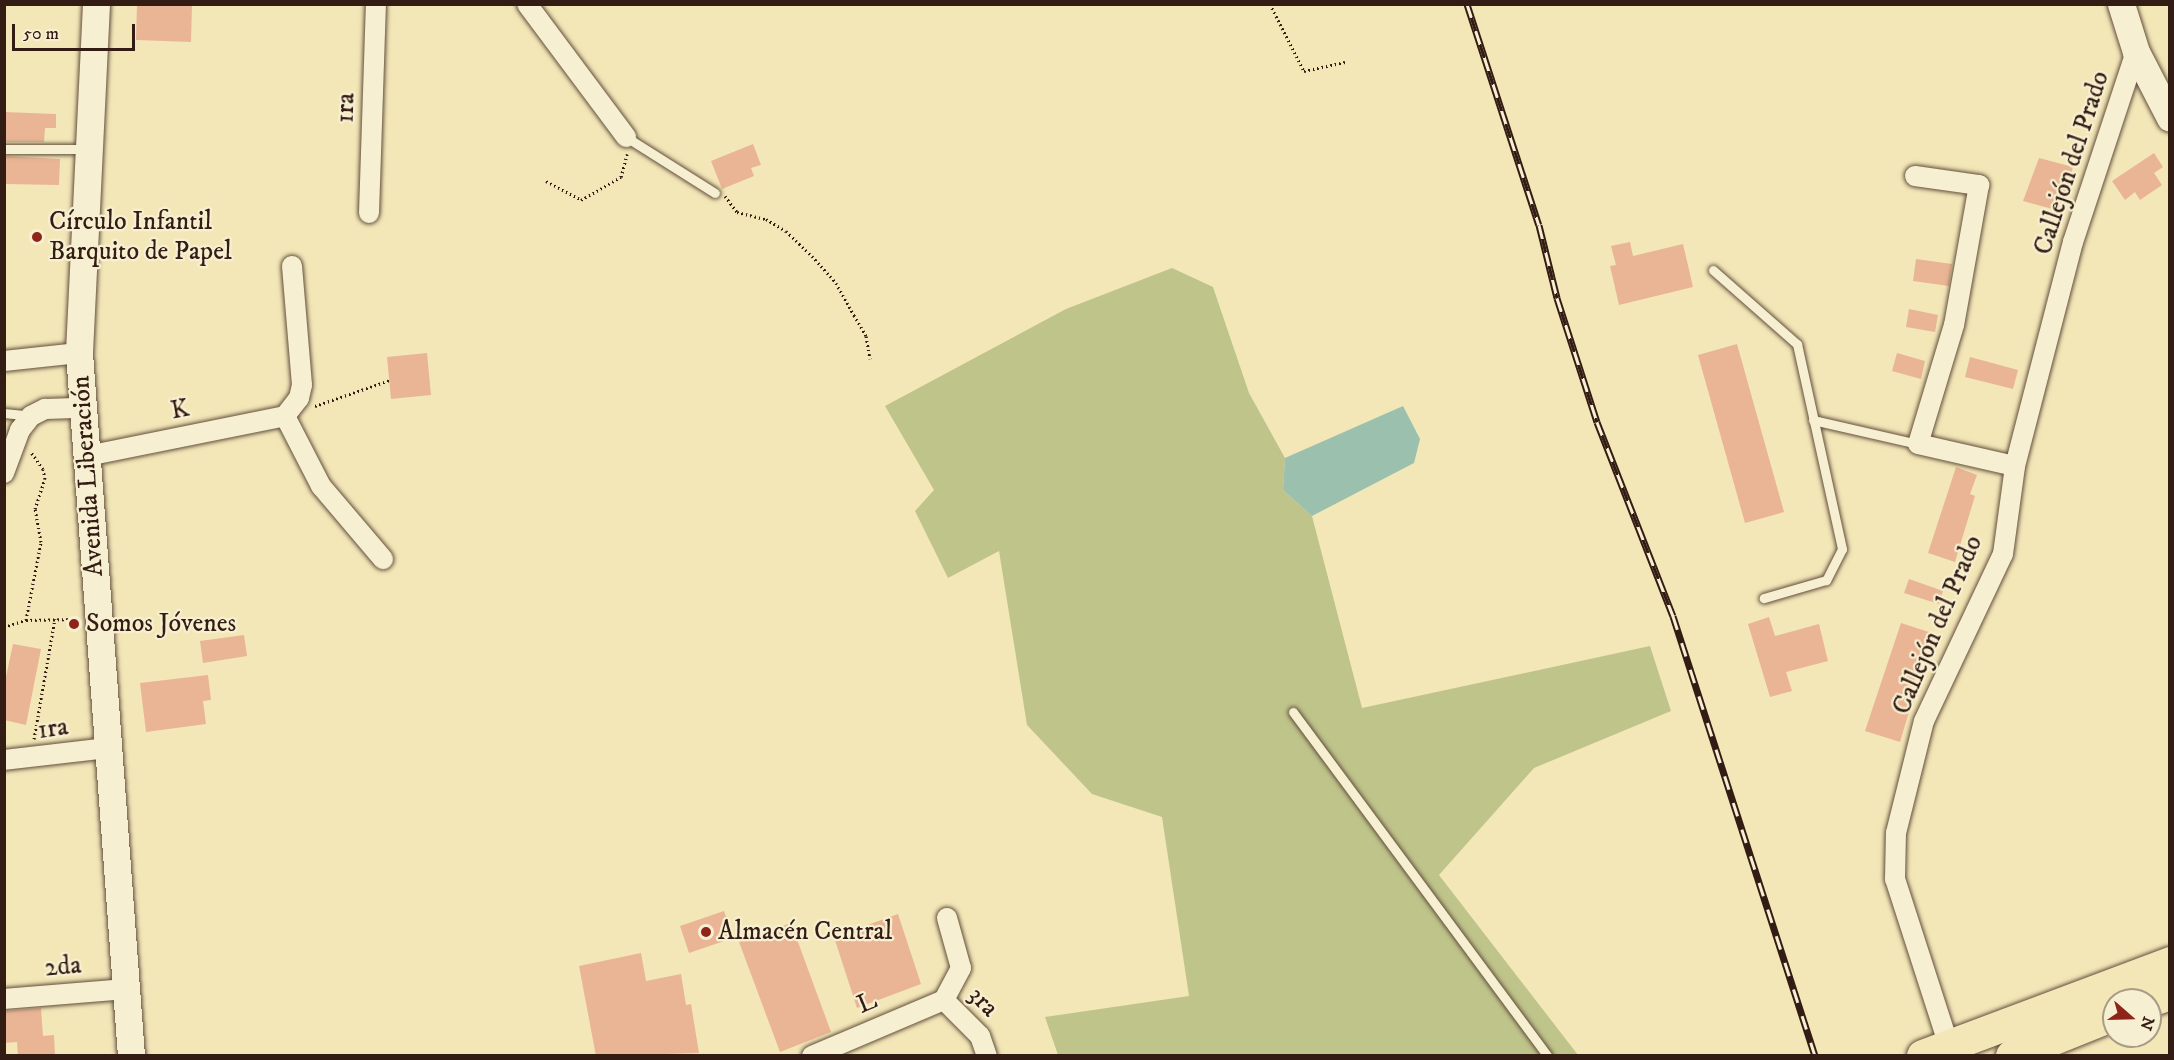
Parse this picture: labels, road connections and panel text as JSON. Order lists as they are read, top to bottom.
{
  "streets": {
    "main road": ["Avenida Liberación"],
    "street": [
      "1ra",
      "Callejón del Prado",
      "K",
      "2da",
      "3ra",
      "L"
    ]
  },
  "crossings": [
    ["1ra", "Avenida Liberación"],
    ["K", "Avenida Liberación"],
    ["Avenida Liberación", "2da"],
    ["3ra", "L"]
  ],
  "places": ["Círculo Infantil Barquito de Papel", "Somos Jóvenes", "Almacén Central"],
  "scale_bar": "50 m",
  "north": "right"
}
